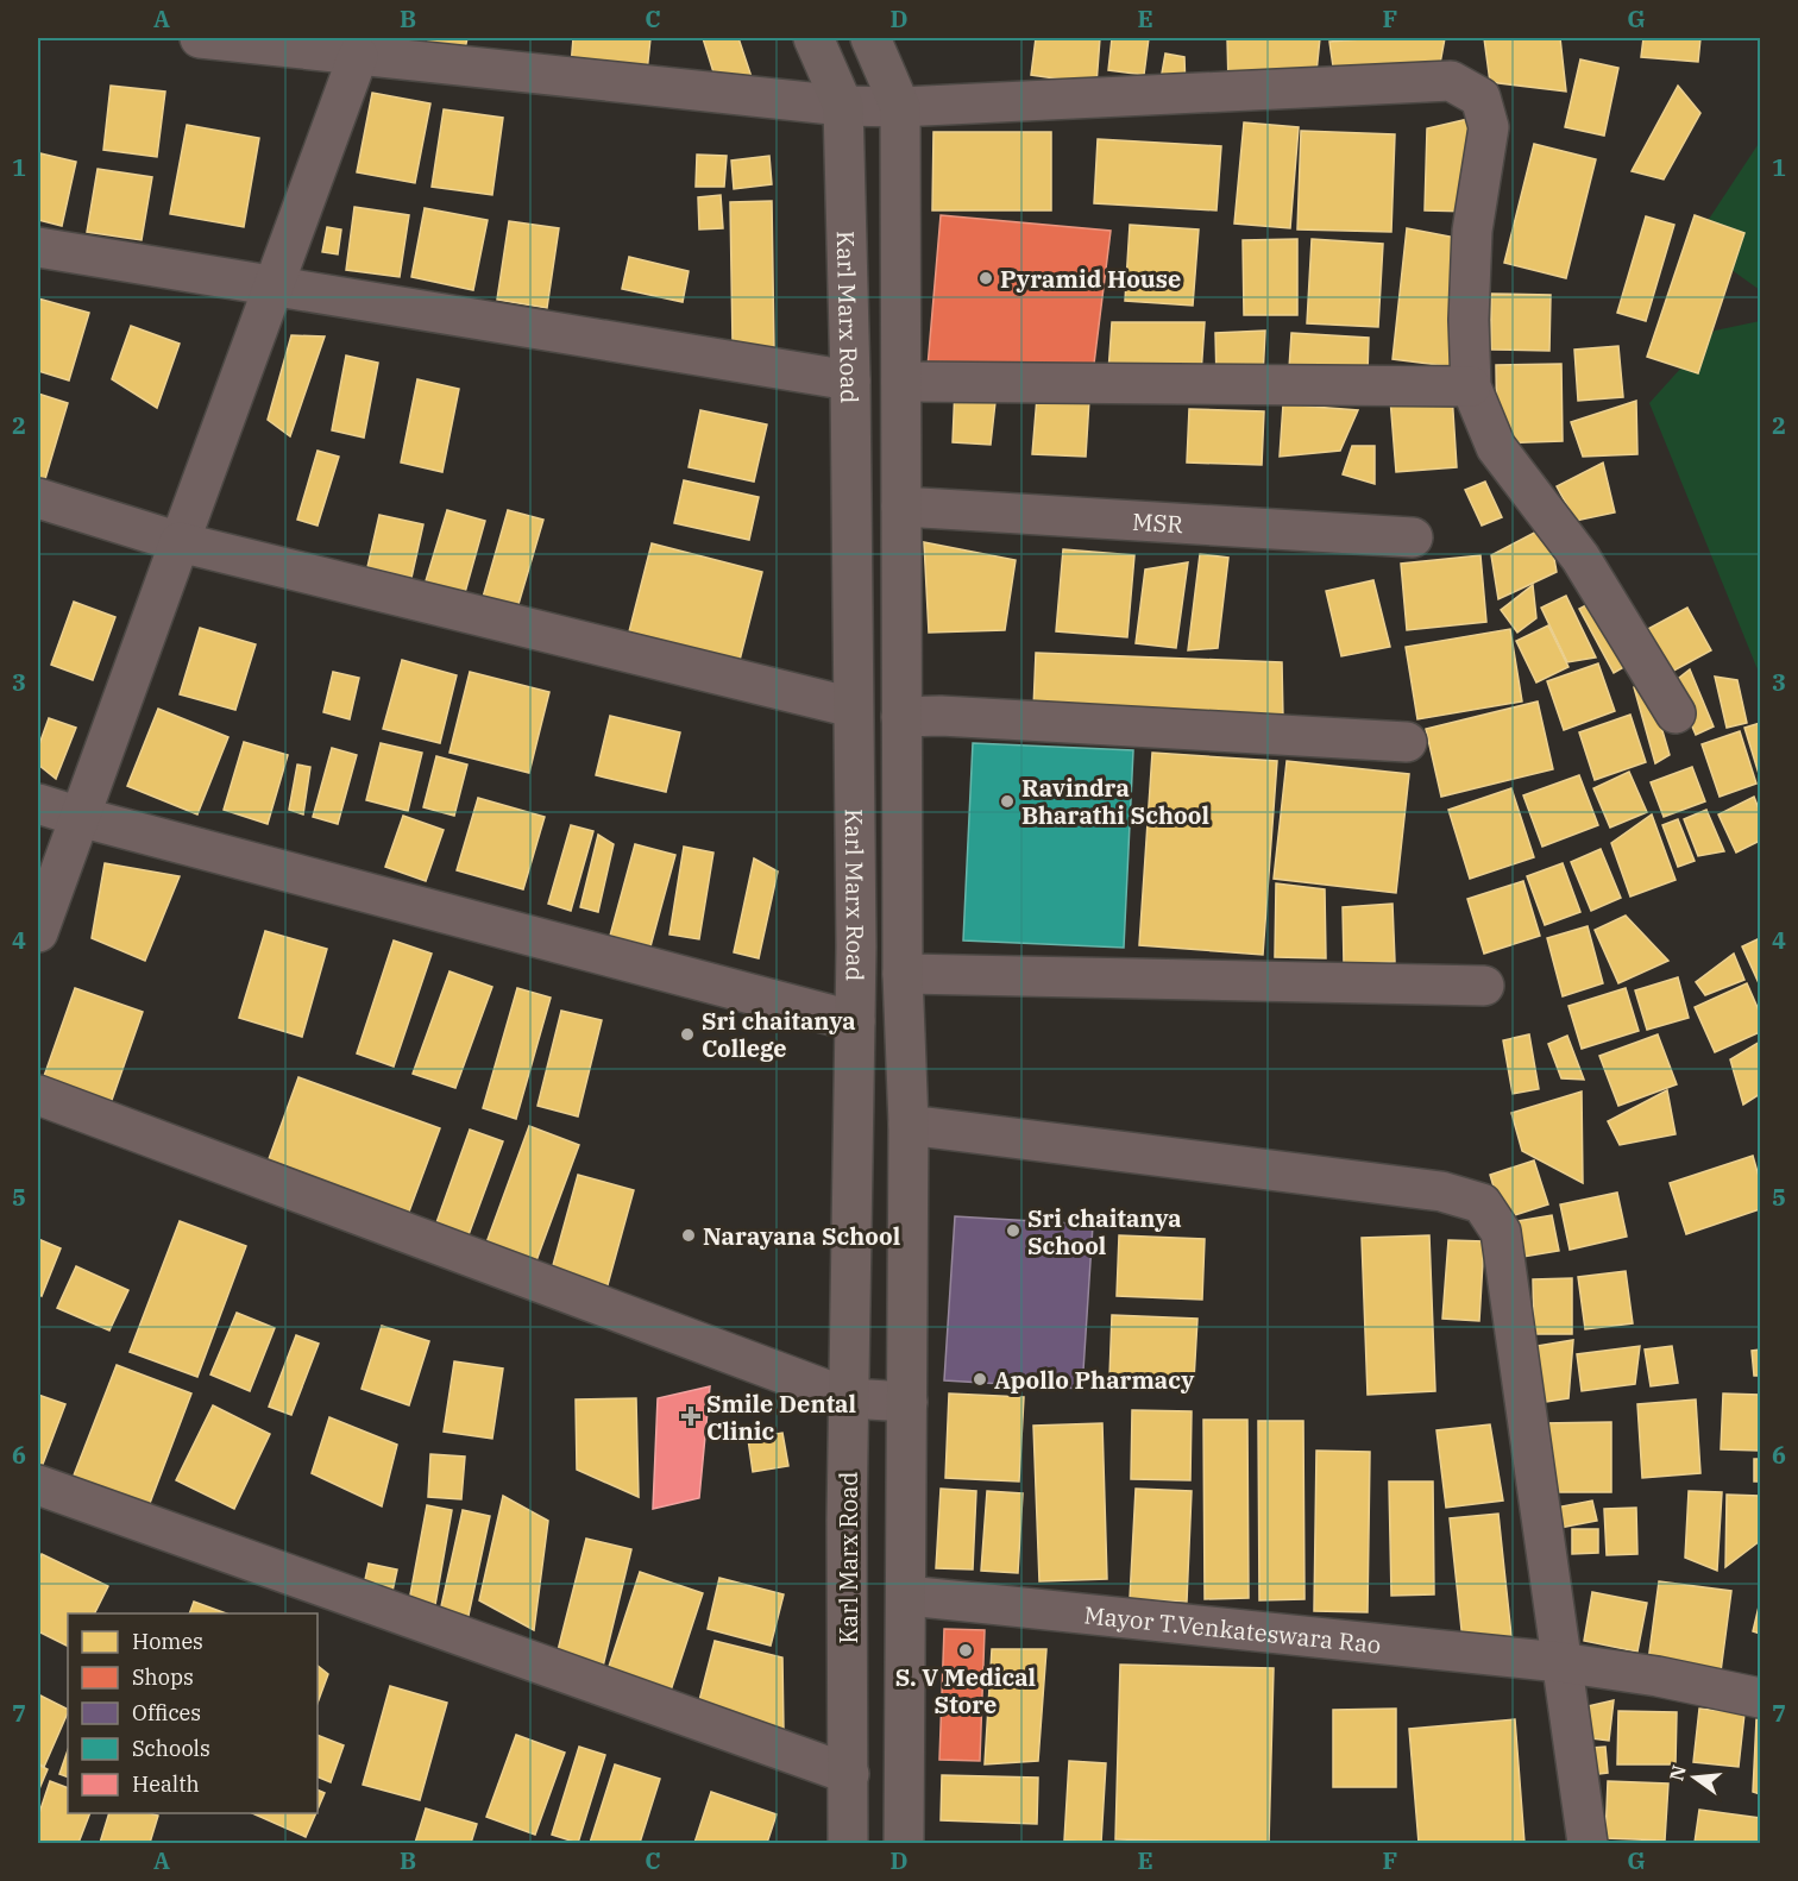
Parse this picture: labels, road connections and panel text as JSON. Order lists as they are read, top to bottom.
{
  "streets": {
    "main road": ["Karl Marx Road"],
    "street": ["MSR", "Mayor T.Venkateswara Rao"]
  },
  "crossings": [
    ["Karl Marx Road", "MSR"],
    ["Karl Marx Road", "Mayor T.Venkateswara Rao"]
  ],
  "places": {
    "other": [
      "Pyramid House",
      "Ravindra Bharathi School",
      "Sri chaitanya College",
      "Sri chaitanya School",
      "Narayana School",
      "Apollo Pharmacy",
      "S. V Medical Store"
    ],
    "health": ["Smile Dental Clinic"]
  },
  "legend": [
    "Homes",
    "Shops",
    "Offices",
    "Schools",
    "Health"
  ],
  "north": "left",
  "grid": {
    "columns": [
      "A",
      "B",
      "C",
      "D",
      "E",
      "F",
      "G"
    ],
    "rows": [
      "1",
      "2",
      "3",
      "4",
      "5",
      "6",
      "7"
    ]
  }
}
